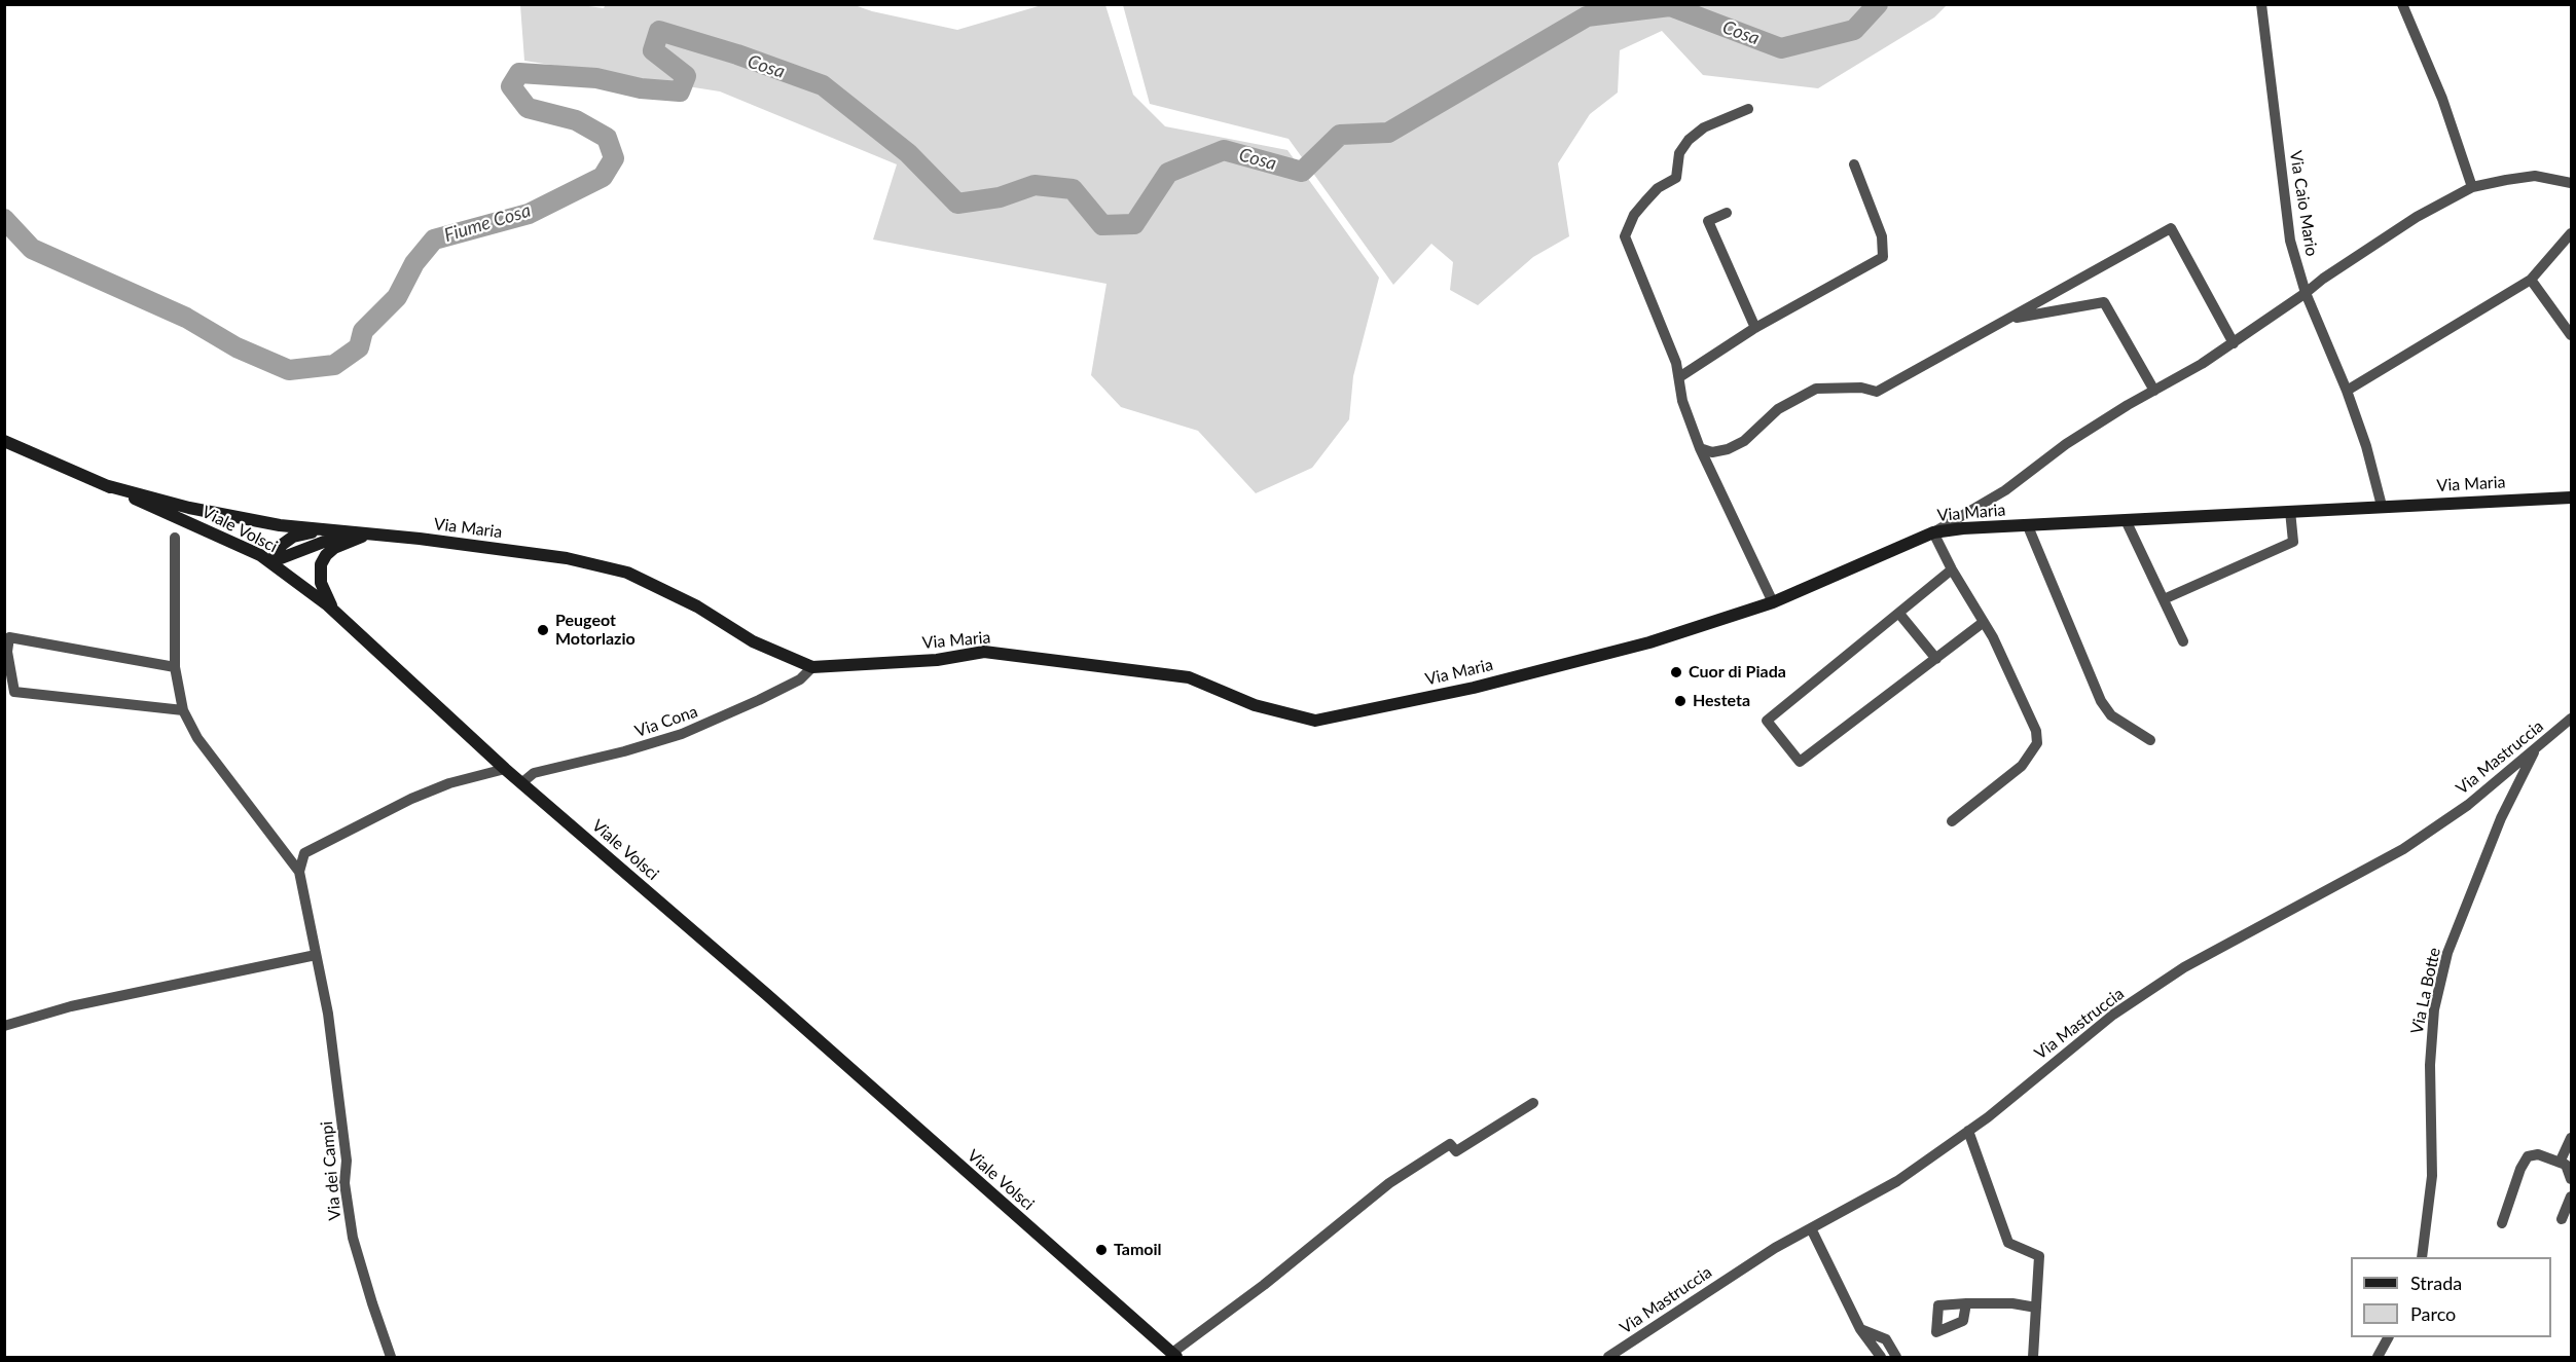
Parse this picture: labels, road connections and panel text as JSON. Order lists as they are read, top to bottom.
{
  "streets": {
    "street": [
      "Via Caio Mario",
      "Via Maria",
      "Viale Volsci",
      "Via Cona",
      "Via Mastruccia",
      "Via La Botte",
      "Via dei Campi"
    ]
  },
  "crossings": [
    ["Via Caio Mario", "Via Maria"],
    ["Via Maria", "Via Cona"],
    ["Viale Volsci", "Via Cona"],
    ["Via Mastruccia", "Via La Botte"]
  ],
  "water": ["Cosa", "Fiume Cosa"],
  "places": [
    "Peugeot Motorlazio",
    "Cuor di Piada",
    "Hesteta",
    "Tamoil"
  ],
  "legend": ["Strada", "Parco"]
}
